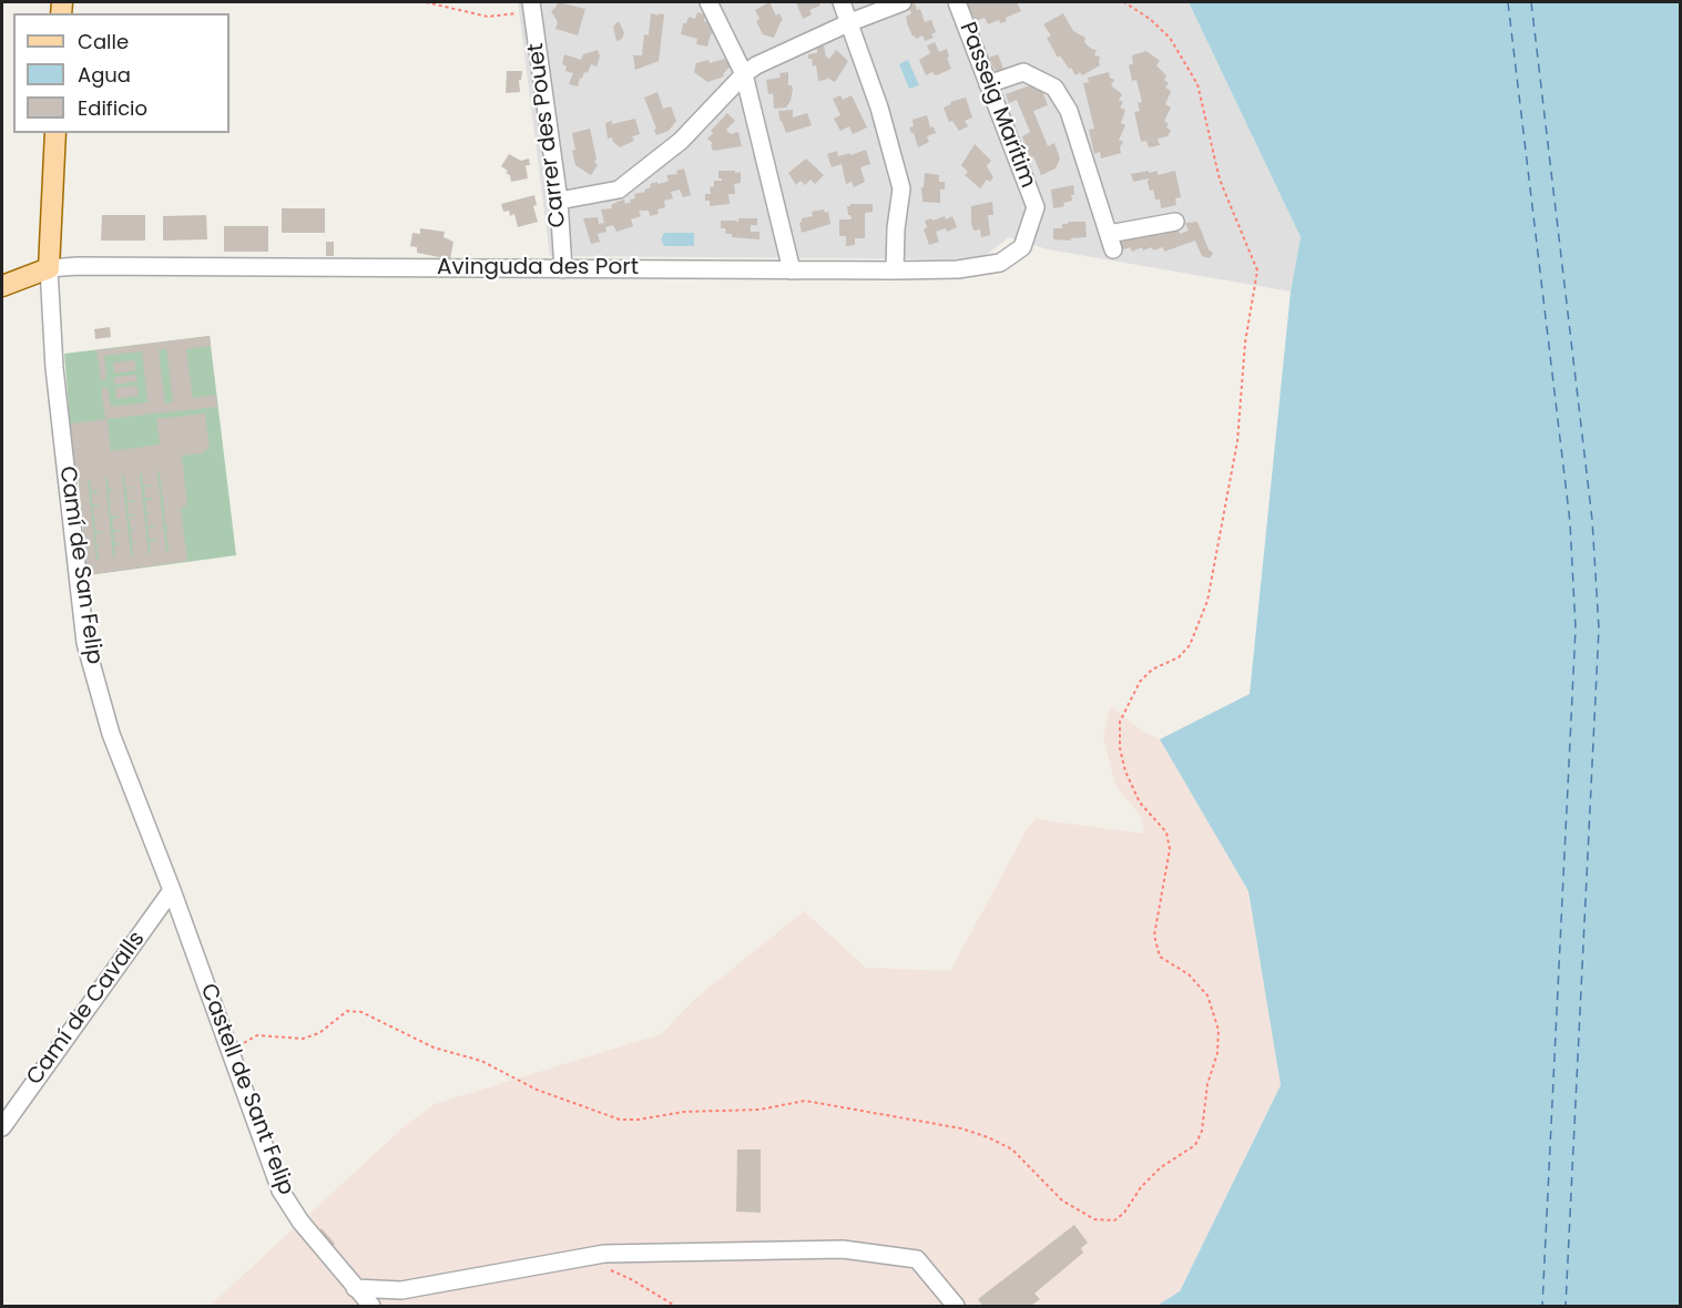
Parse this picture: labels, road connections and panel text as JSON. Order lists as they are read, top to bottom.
{
  "streets": {
    "street": [
      "Passeig Marítim",
      "Carrer des Pouet",
      "Avinguda des Port",
      "Camí de San Felip",
      "Camí de Cavalls",
      "Castell de Sant Felip"
    ]
  },
  "crossings": [
    ["Passeig Marítim", "Avinguda des Port"],
    ["Carrer des Pouet", "Avinguda des Port"],
    ["Avinguda des Port", "Camí de San Felip"],
    ["Camí de San Felip", "Camí de Cavalls"],
    ["Camí de San Felip", "Castell de Sant Felip"],
    ["Camí de Cavalls", "Castell de Sant Felip"]
  ],
  "legend": ["Calle", "Agua", "Edificio"]
}
